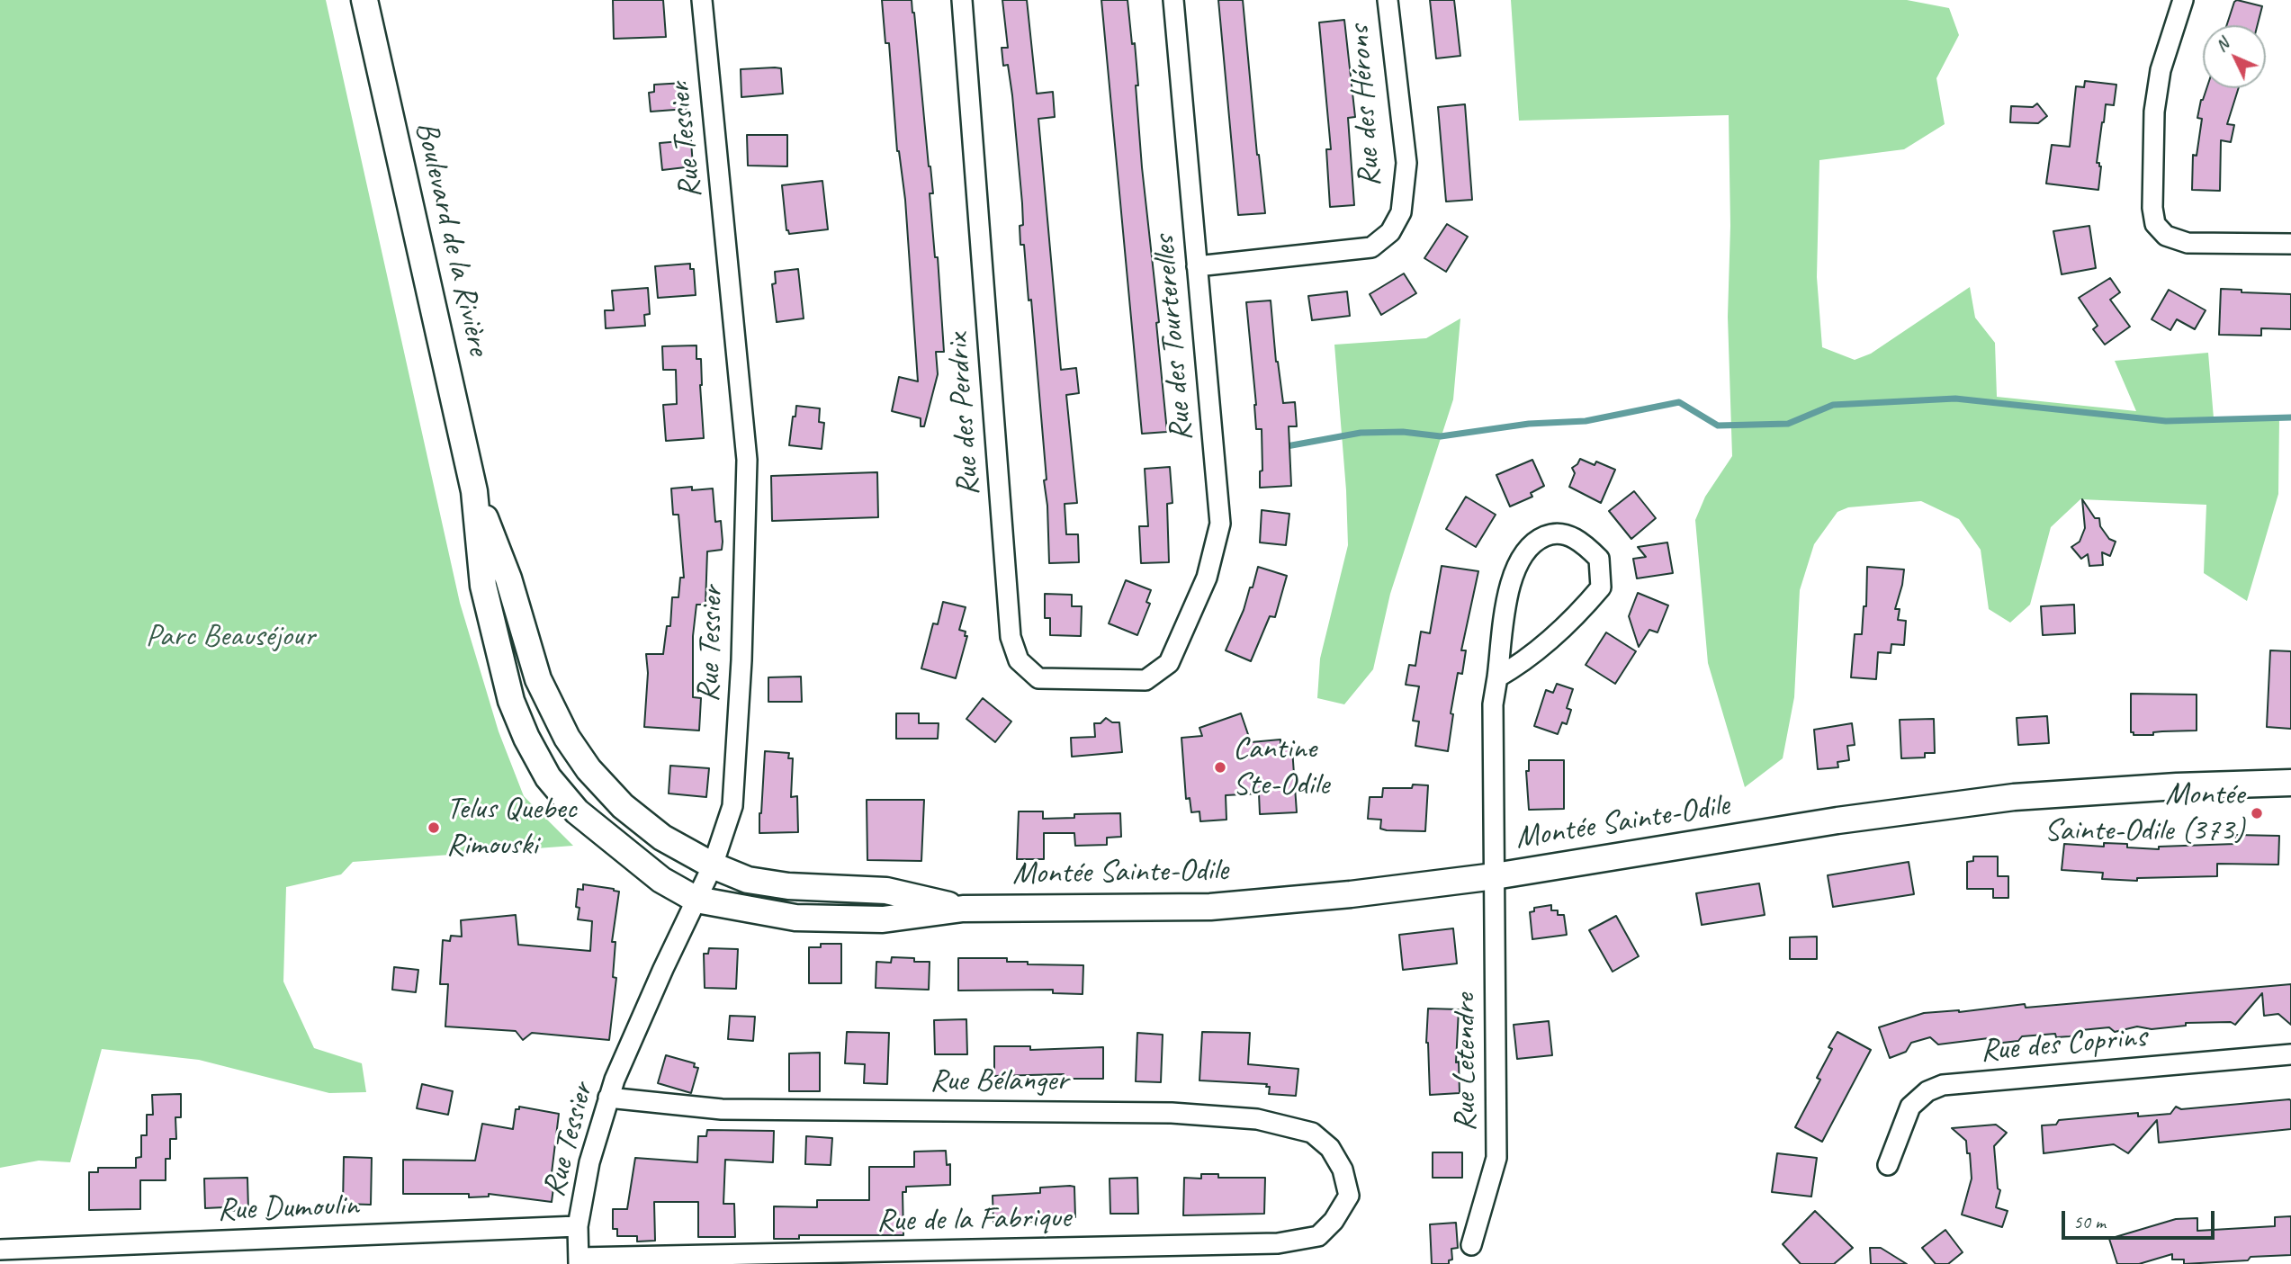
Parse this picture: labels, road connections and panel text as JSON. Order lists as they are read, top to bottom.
{
  "streets": {
    "main road": ["Boulevard de la Rivière", "Montée Sainte-Odile"],
    "street": [
      "Rue des Hérons",
      "Rue Tessier",
      "Rue des Tourterelles",
      "Rue des Perdrix",
      "Rue des Coprins",
      "Rue Letendre",
      "Rue Bélanger",
      "Rue Dumoulin",
      "Rue de la Fabrique"
    ]
  },
  "crossings": [
    ["Rue des Hérons", "Rue des Tourterelles"],
    ["Rue Tessier", "Boulevard de la Rivière"],
    ["Rue Tessier", "Montée Sainte-Odile"],
    ["Rue Tessier", "Rue Bélanger"],
    ["Rue Tessier", "Rue Dumoulin"],
    ["Rue Tessier", "Rue de la Fabrique"],
    ["Boulevard de la Rivière", "Montée Sainte-Odile"],
    ["Rue des Tourterelles", "Rue des Perdrix"],
    ["Montée Sainte-Odile", "Rue Letendre"],
    ["Rue Bélanger", "Rue de la Fabrique"]
  ],
  "parks": ["Parc Beauséjour"],
  "places": ["Cantine Ste-Odile", "Montée Sainte-Odile (373)", "Telus Quebec Rimouski"],
  "scale_bar": "50 m",
  "north": "top left"
}
